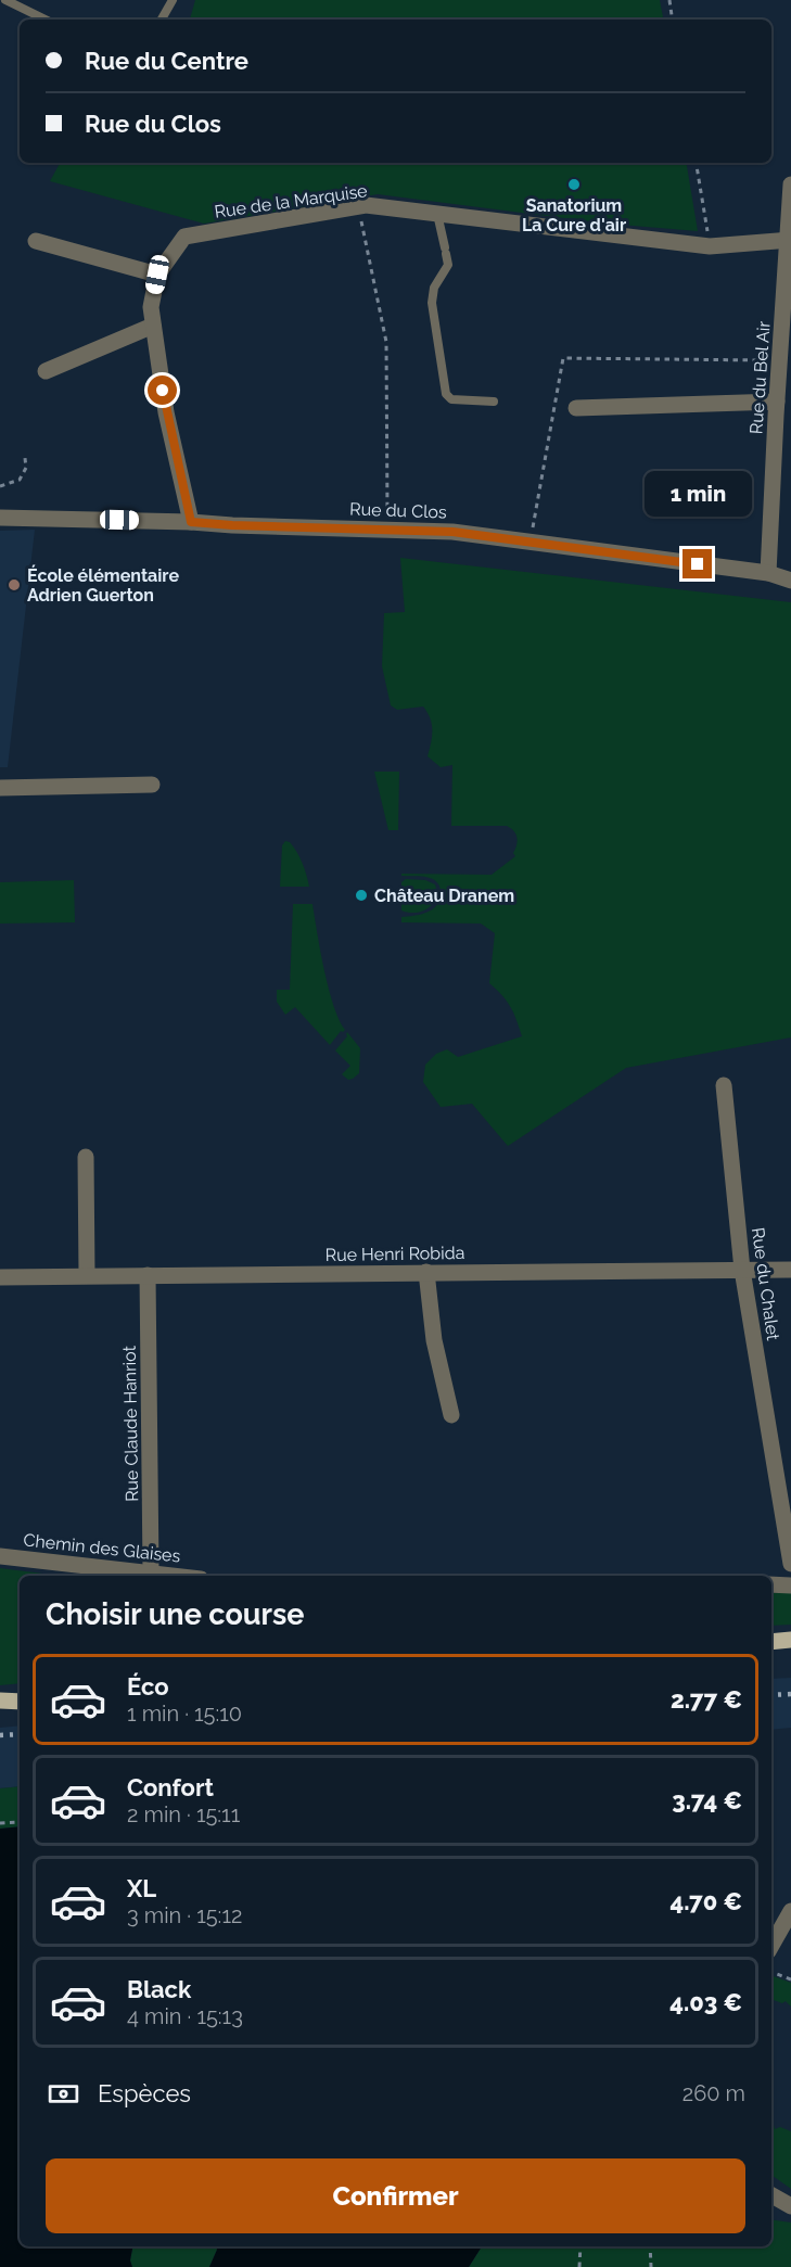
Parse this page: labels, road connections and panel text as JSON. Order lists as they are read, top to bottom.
{
  "streets": {
    "street": [
      "Rue de la Marquise",
      "Rue du Bel Air",
      "Rue du Clos",
      "Rue Henri Robida",
      "Rue du Chalet",
      "Rue Claude Hanriot",
      "Chemin des Glaises"
    ]
  },
  "crossings": [
    ["Rue de la Marquise", "Rue du Bel Air"],
    ["Rue du Bel Air", "Rue du Clos"],
    ["Rue Henri Robida", "Rue du Chalet"],
    ["Rue Henri Robida", "Rue Claude Hanriot"],
    ["Rue Claude Hanriot", "Chemin des Glaises"]
  ],
  "places": ["Sanatorium La Cure d'air", "École élémentaire Adrien Guerton", "Château Dranem"],
  "page": {
    "banner": ["Rue du Centre", "Rue du Clos"],
    "bubble": "1 min",
    "heading": "Choisir une course",
    "list": [
      {
        "name": "Éco",
        "note": "1 min · 15:10",
        "value": "2.77 €"
      },
      {
        "name": "Confort",
        "note": "2 min · 15:11",
        "value": "3.74 €"
      },
      {
        "name": "XL",
        "note": "3 min · 15:12",
        "value": "4.70 €"
      },
      {
        "name": "Black",
        "note": "4 min · 15:13",
        "value": "4.03 €"
      }
    ],
    "pay": ["Espèces", "260 m"],
    "buttons": "Confirmer"
  }
}
